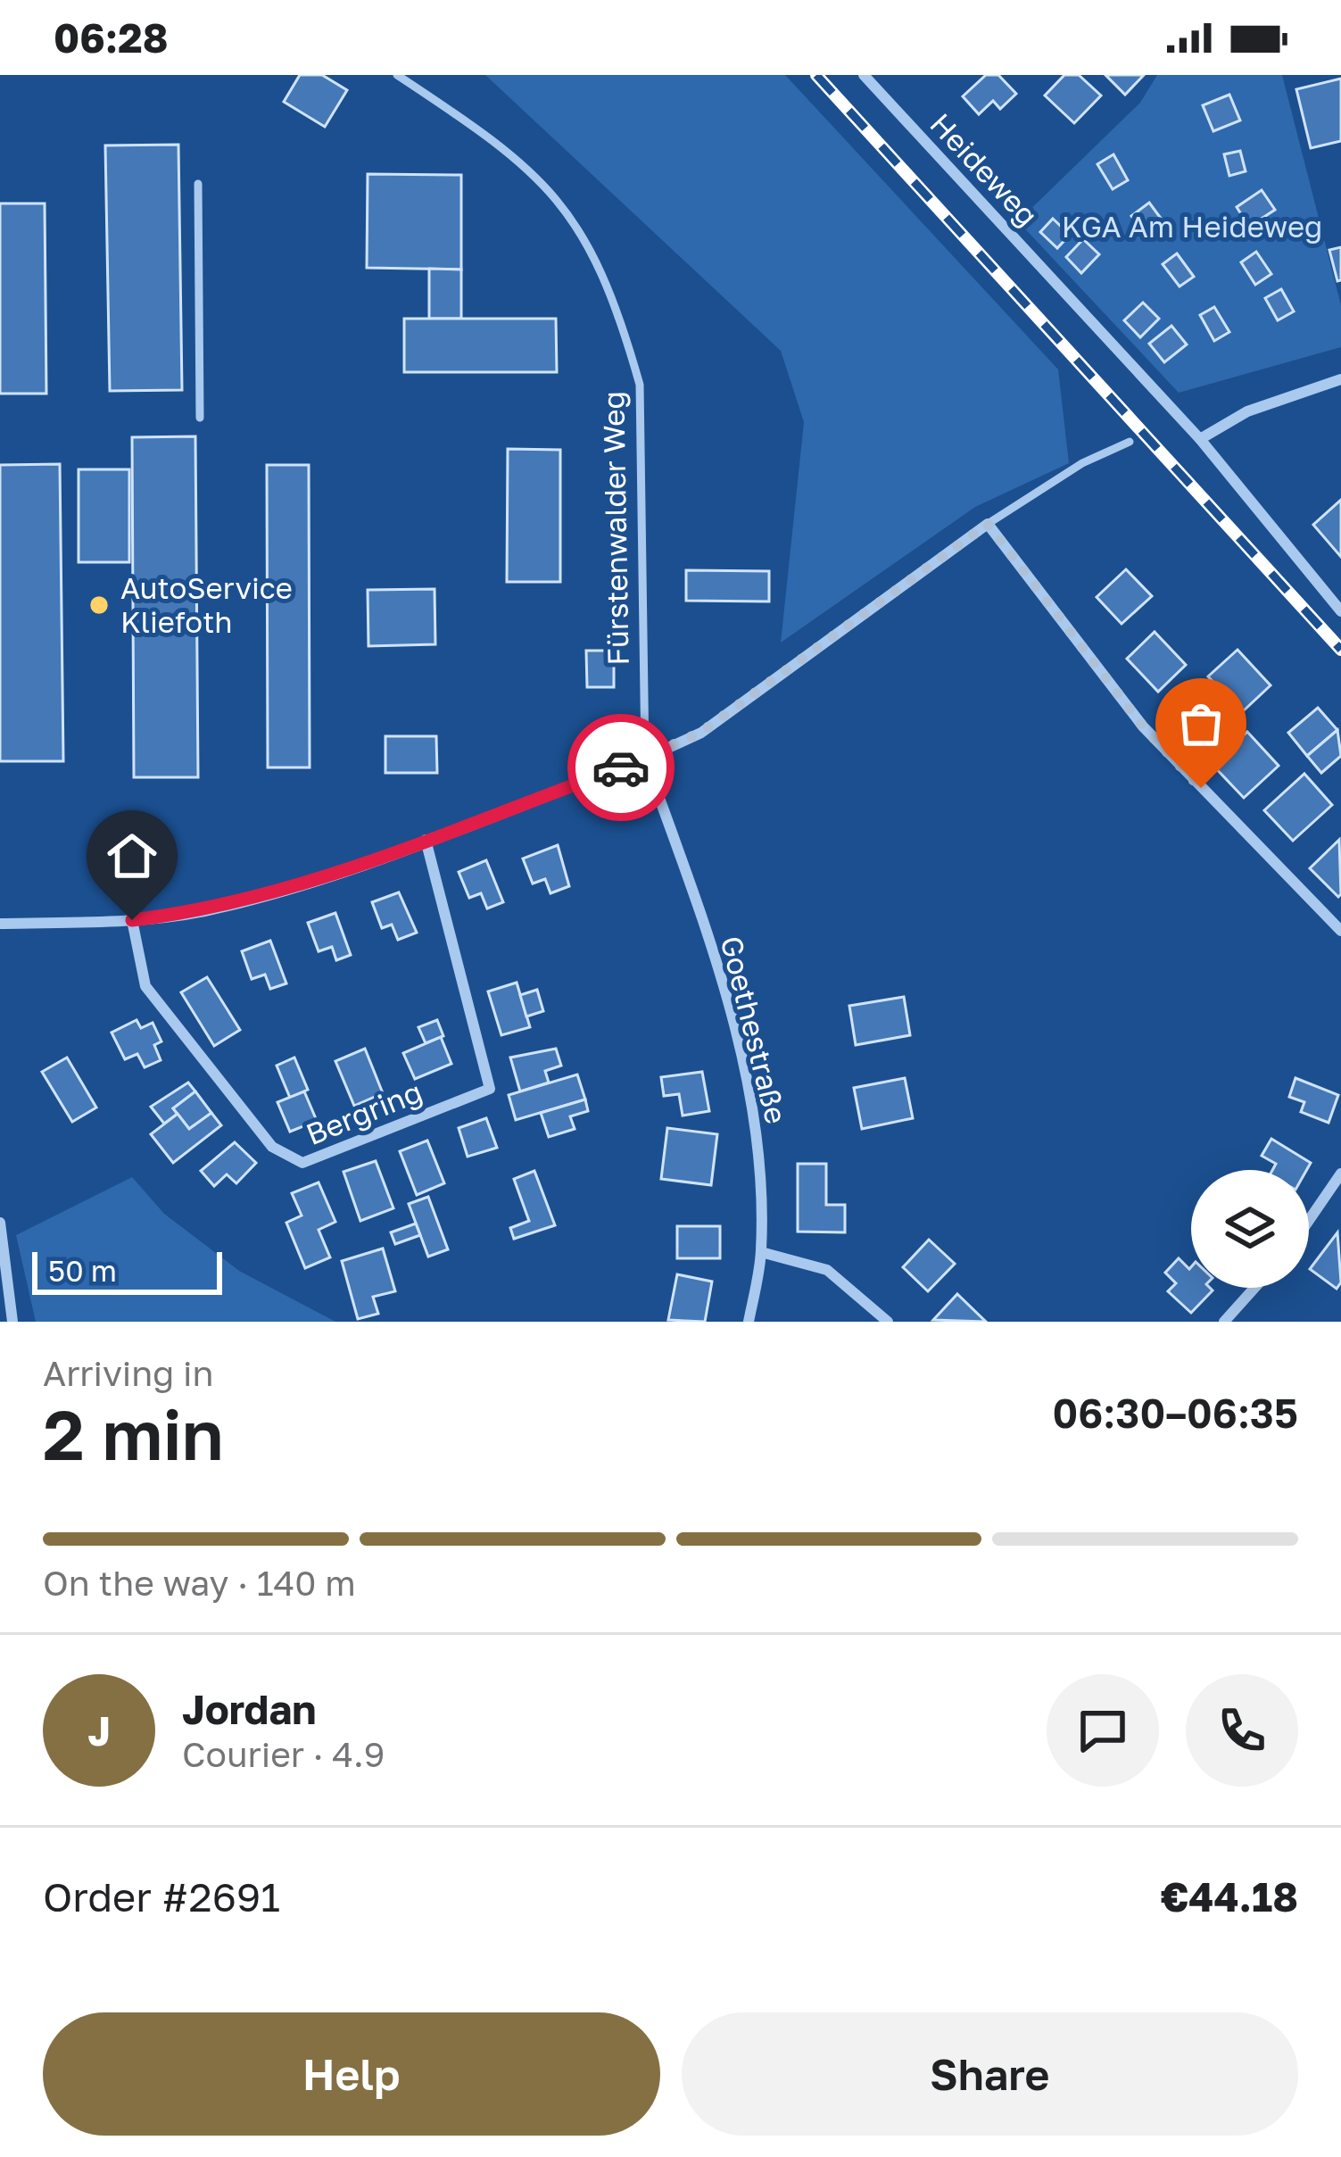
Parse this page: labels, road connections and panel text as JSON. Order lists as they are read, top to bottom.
{
  "streets": {
    "street": ["Heideweg", "Goethestraße", "Bergring"],
    "lane": ["Fürstenwalder Weg"]
  },
  "crossings": [
    ["Fürstenwalder Weg", "Goethestraße"]
  ],
  "parks": ["KGA Am Heideweg"],
  "places": ["AutoService Kliefoth"],
  "scale_bar": "50 m",
  "page": {
    "status": "06:28",
    "scale": "50 m",
    "heading": ["2 min", "Arriving in", "06:30–06:35"],
    "panel": [
      "Jordan",
      "Courier · 4.9",
      "Order #2691",
      "€44.18"
    ],
    "bar": "On the way · 140 m",
    "round": "J",
    "buttons": ["Help", "Share"]
  }
}
